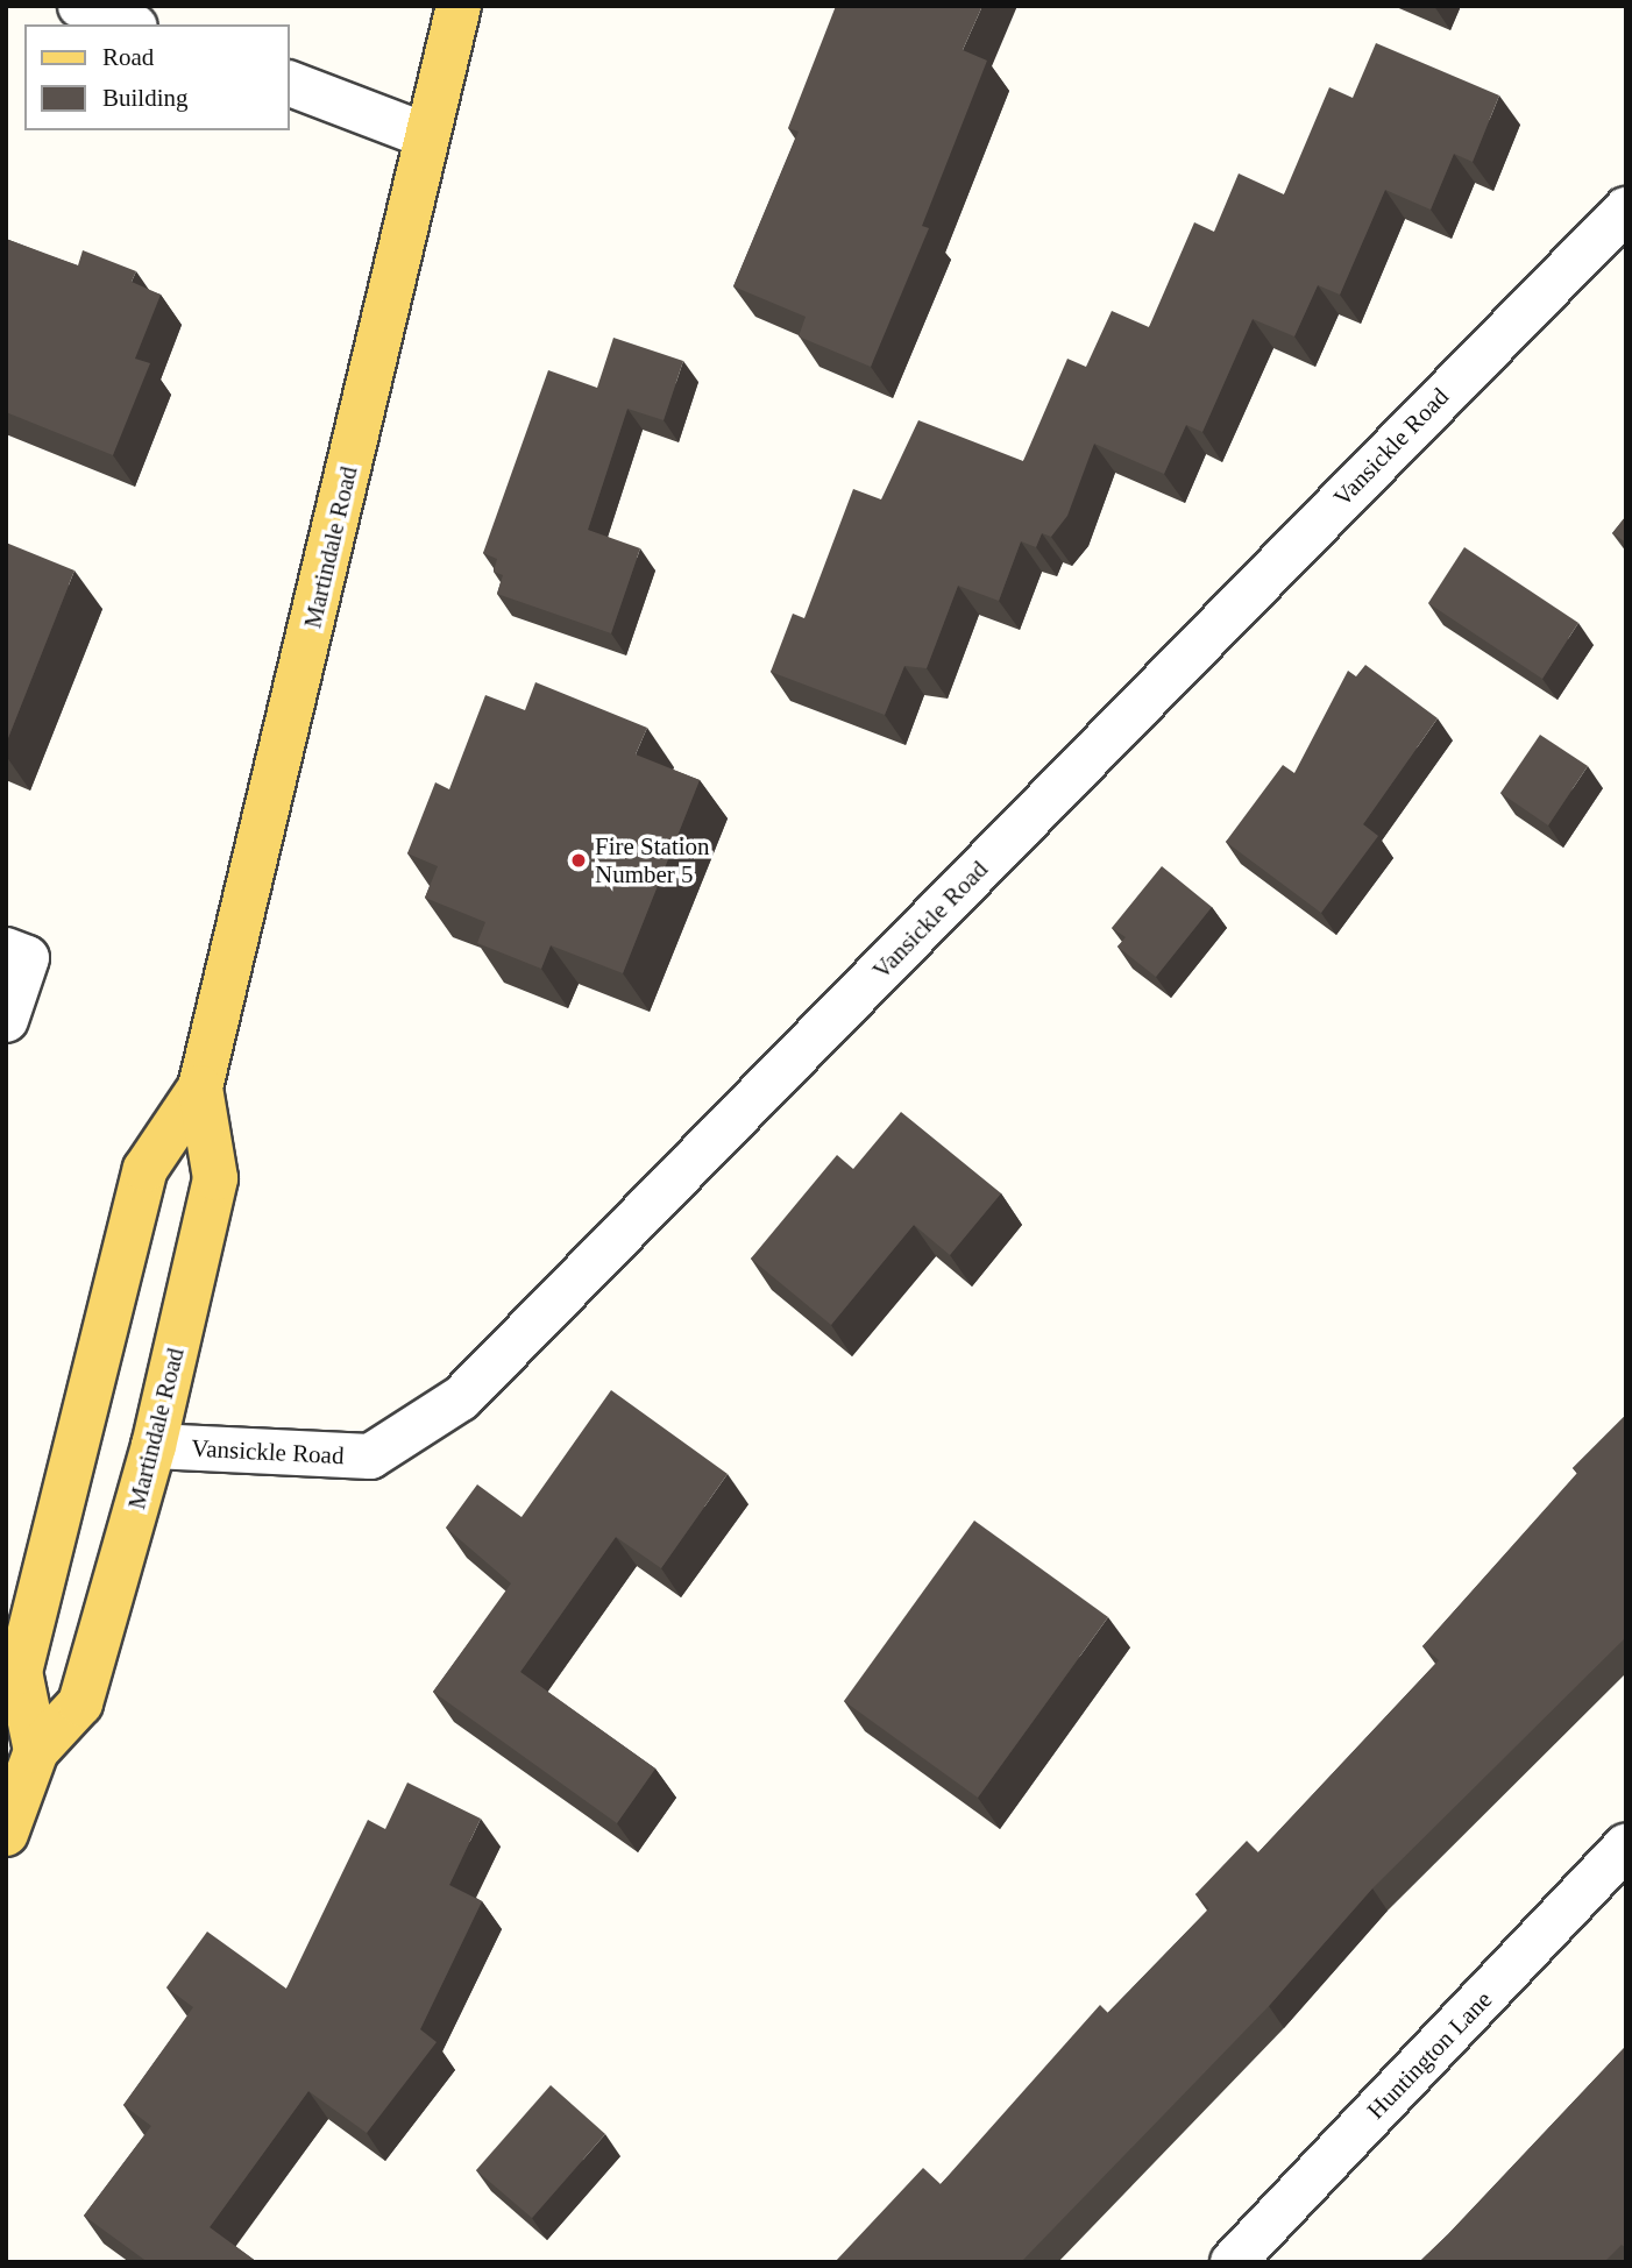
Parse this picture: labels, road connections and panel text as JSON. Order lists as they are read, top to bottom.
{
  "streets": {
    "main road": ["Martindale Road"],
    "street": ["Vansickle Road", "Huntington Lane"]
  },
  "crossings": [
    ["Vansickle Road", "Martindale Road"]
  ],
  "places": ["Fire Station Number 5"],
  "legend": ["Road", "Building"]
}
